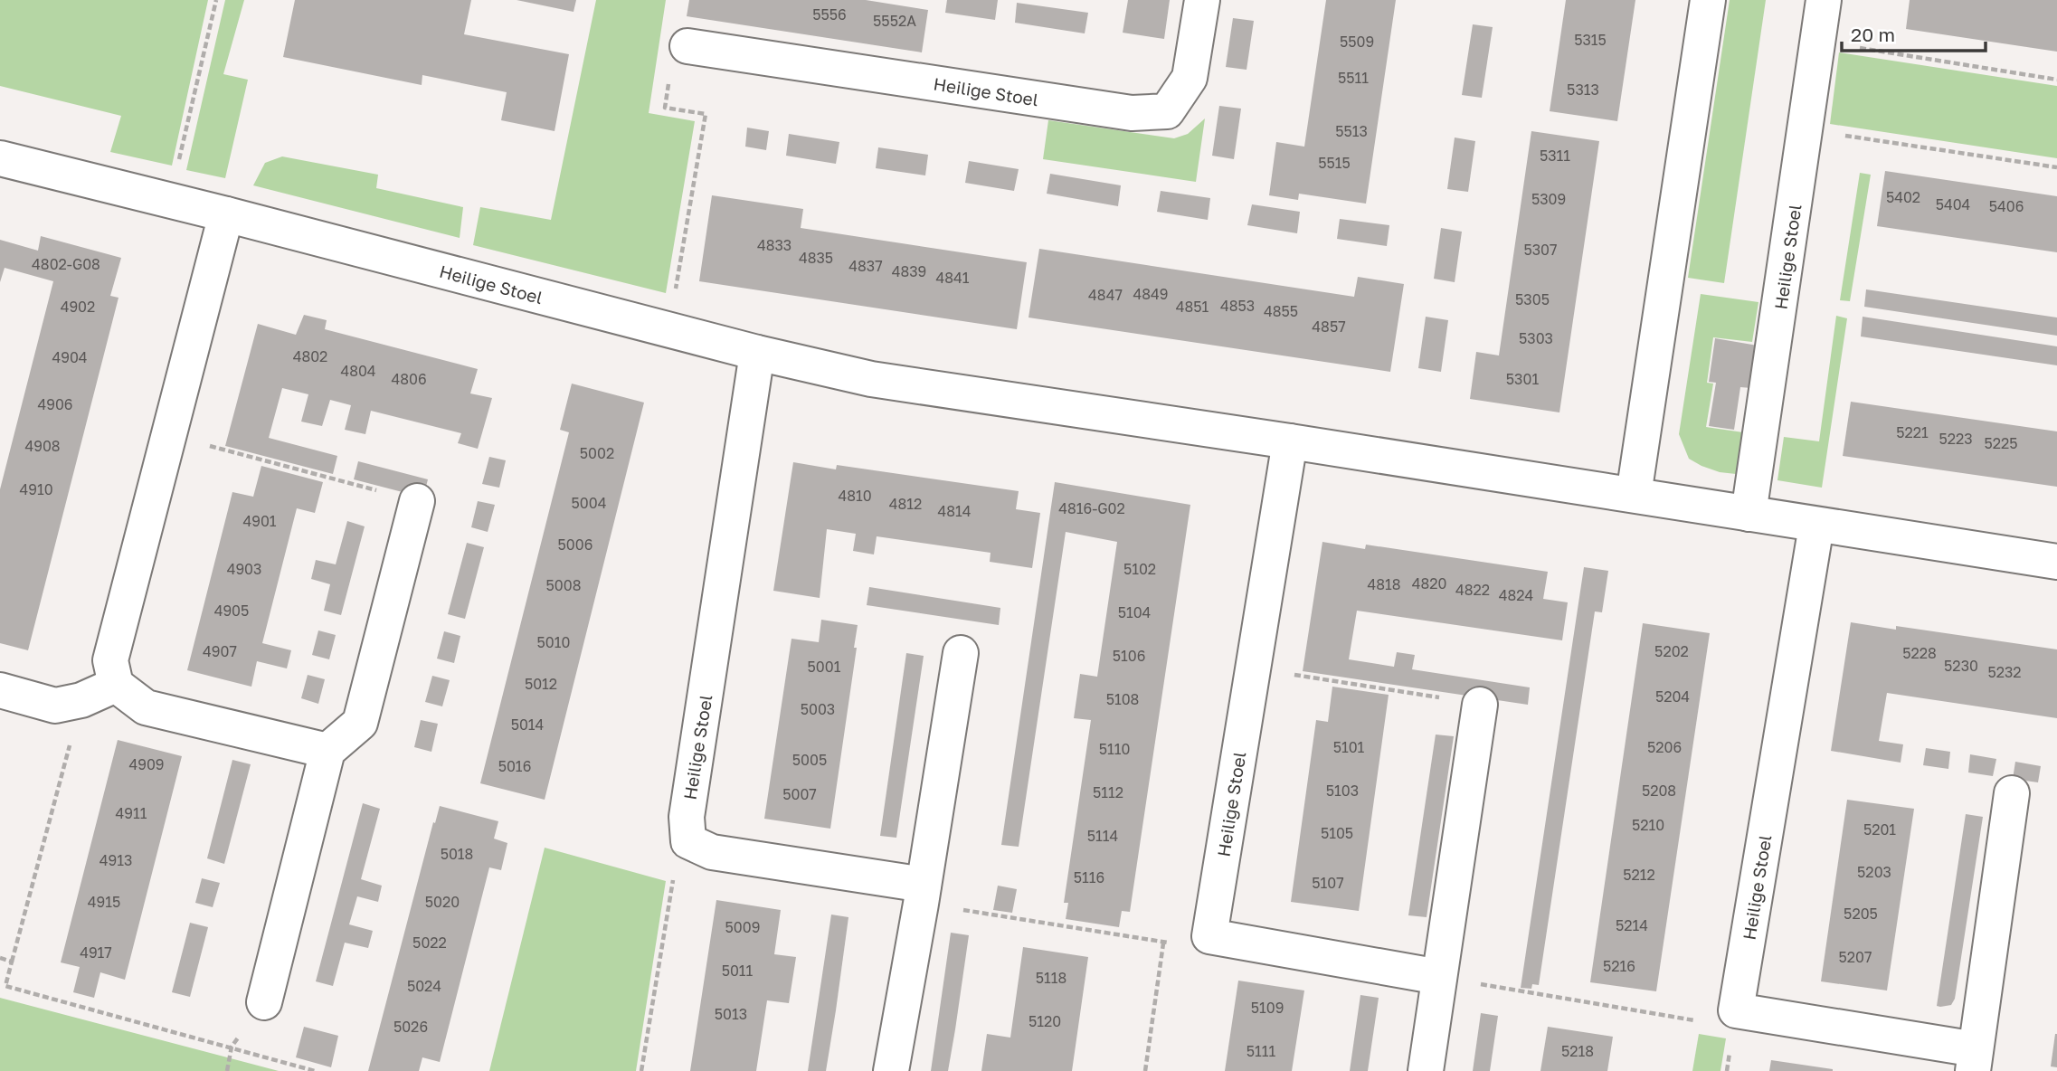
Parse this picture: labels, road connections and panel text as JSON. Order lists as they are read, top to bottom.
{
  "streets": {
    "street": ["Heilige Stoel"]
  },
  "house_numbers": [
    "5556",
    "5552A",
    "5315",
    "5509",
    "5511",
    "5313",
    "5513",
    "5311",
    "5515",
    "5402",
    "5309",
    "5404",
    "5406",
    "4833",
    "5307",
    "4835",
    "4802-G08",
    "4837",
    "4839",
    "4841",
    "4849",
    "4847",
    "5305",
    "4853",
    "4902",
    "4851",
    "4855",
    "4857",
    "5303",
    "4802",
    "4904",
    "4804",
    "4806",
    "5301",
    "4906",
    "5221",
    "5223",
    "5225",
    "4908",
    "5002",
    "4910",
    "4810",
    "5004",
    "4812",
    "4816-G02",
    "4814",
    "4901",
    "5006",
    "4903",
    "5102",
    "4820",
    "4818",
    "5008",
    "4822",
    "4824",
    "4905",
    "5104",
    "5010",
    "4907",
    "5202",
    "5228",
    "5106",
    "5230",
    "5001",
    "5232",
    "5012",
    "5204",
    "5108",
    "5003",
    "5014",
    "5101",
    "5206",
    "5110",
    "5005",
    "4909",
    "5016",
    "5103",
    "5208",
    "5112",
    "5007",
    "4911",
    "5210",
    "5201",
    "5105",
    "5114",
    "5018",
    "4913",
    "5203",
    "5212",
    "5116",
    "5107",
    "4915",
    "5020",
    "5205",
    "5214",
    "5009",
    "5022",
    "4917",
    "5207",
    "5216",
    "5011",
    "5118",
    "5024",
    "5109",
    "5013",
    "5120",
    "5026",
    "5111",
    "5218"
  ],
  "scale_bar": "20 m"
}
